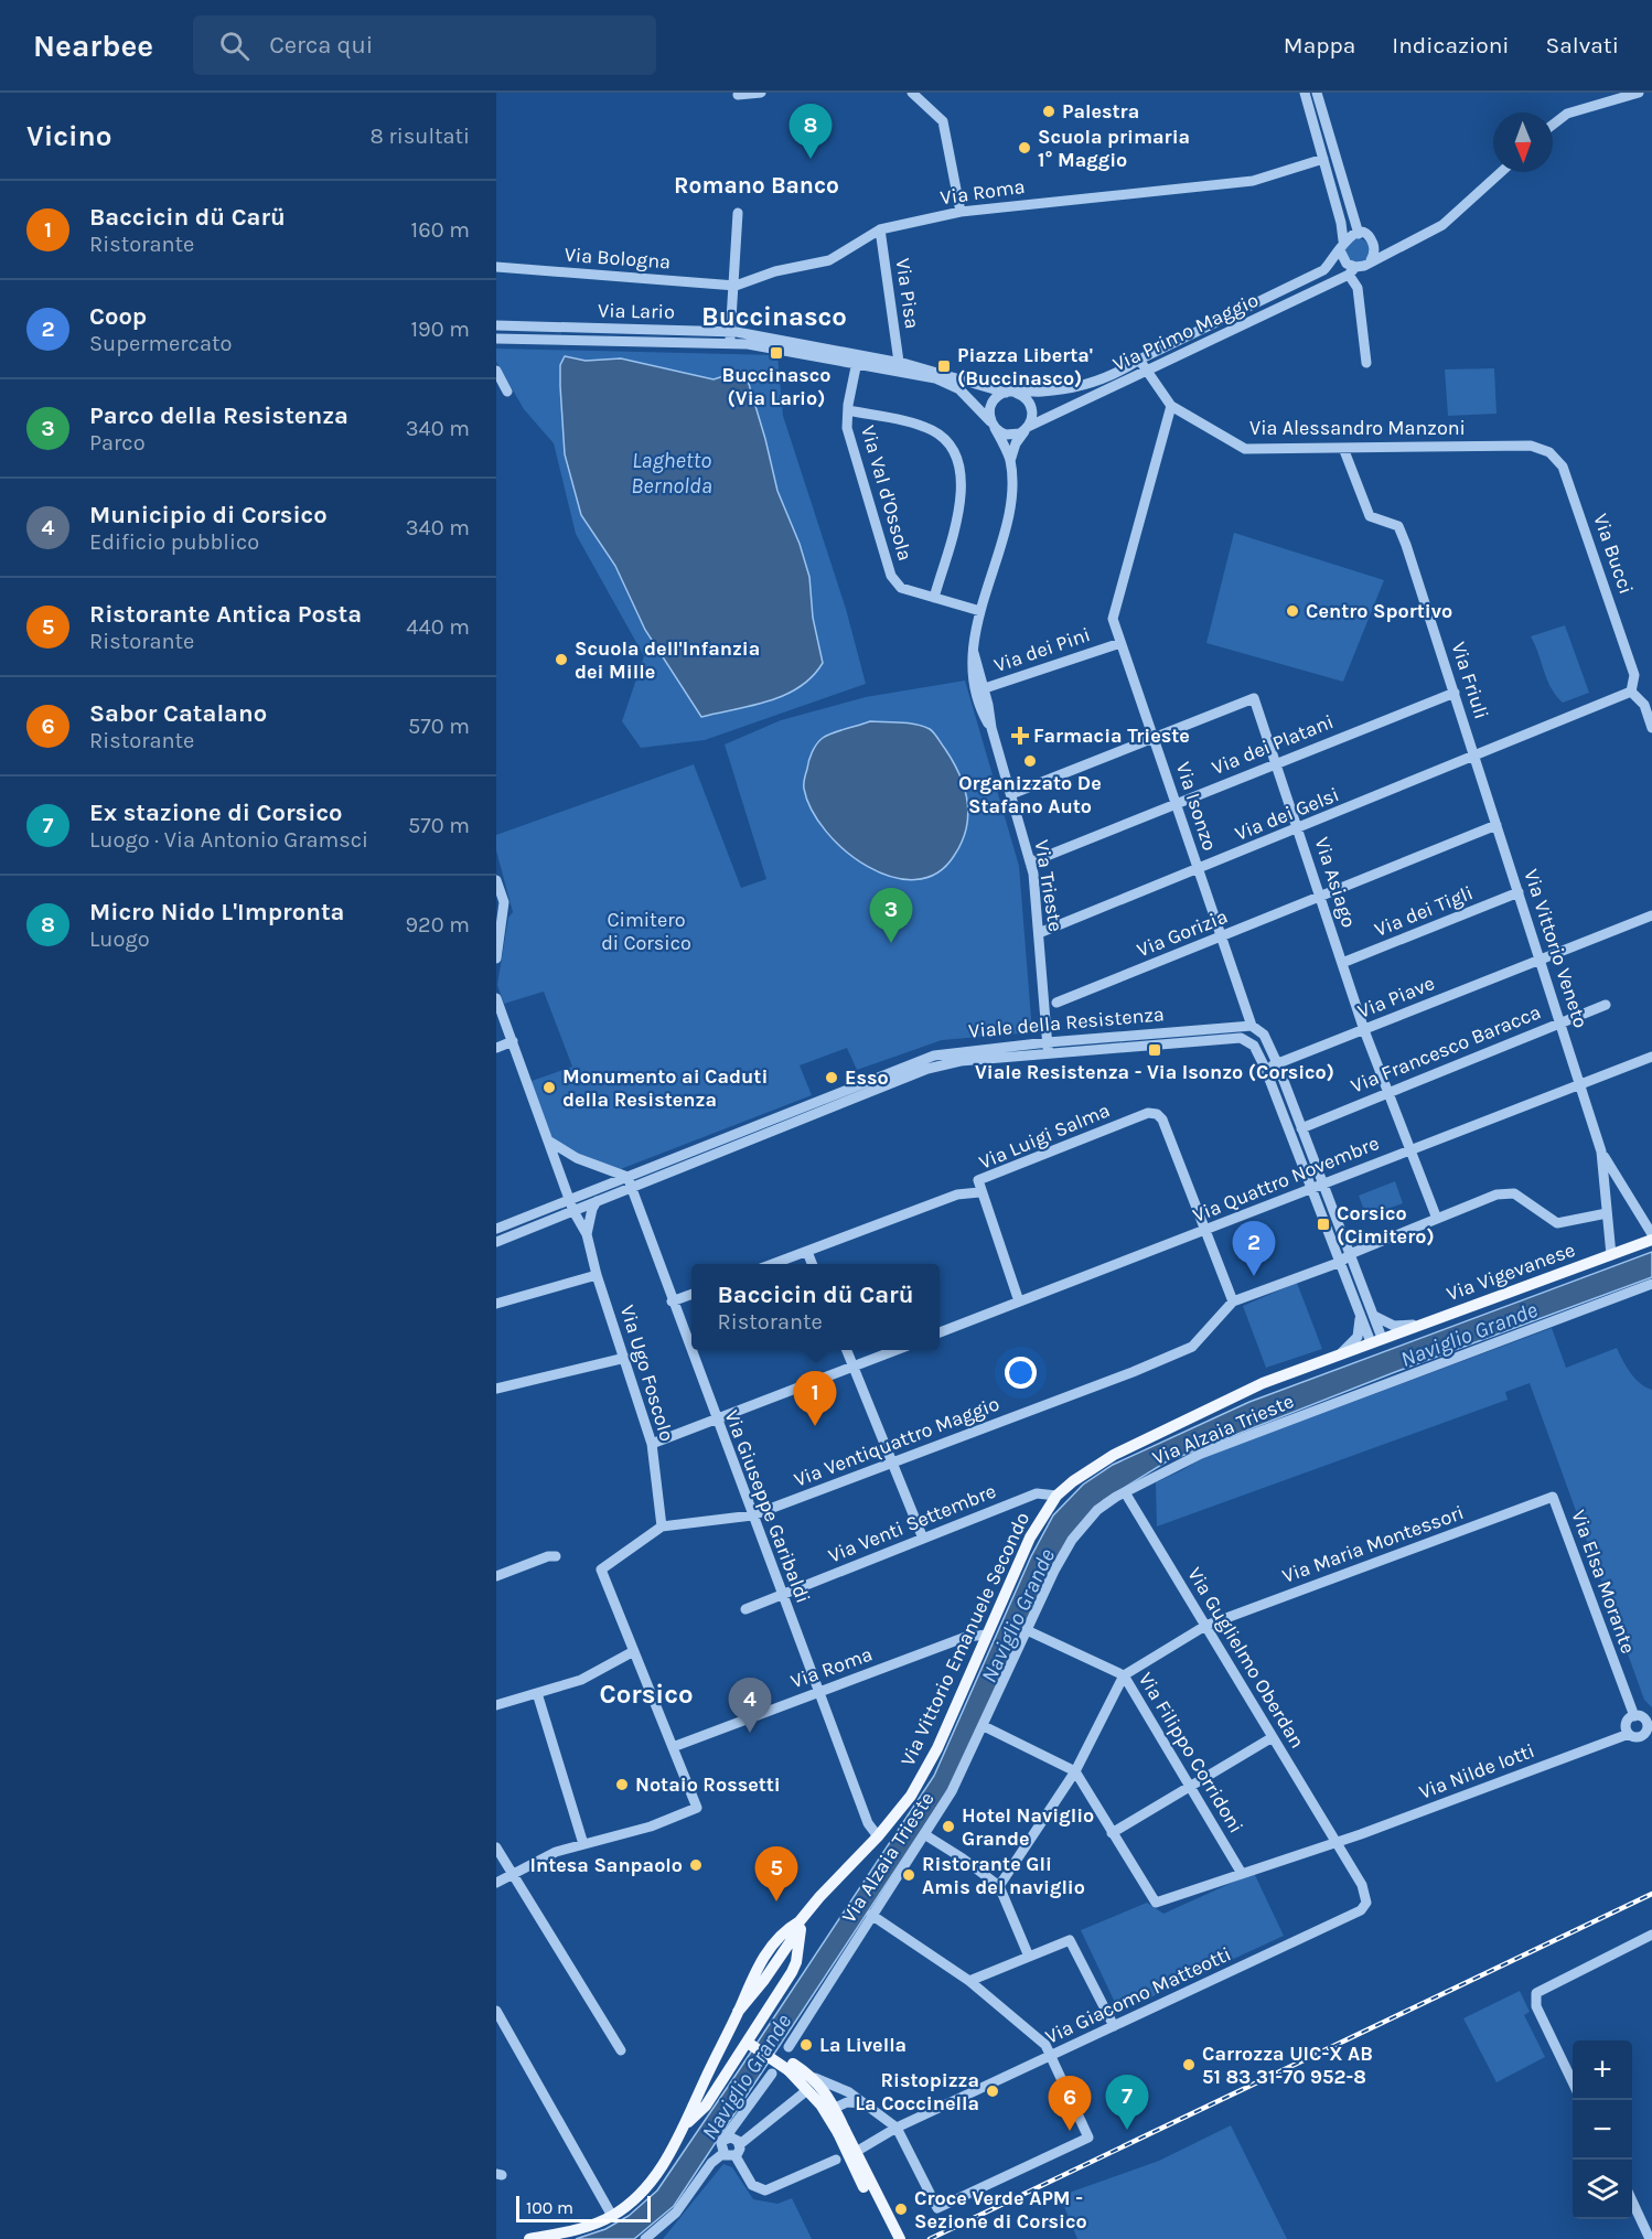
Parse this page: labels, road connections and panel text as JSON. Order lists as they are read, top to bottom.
{
  "streets": {
    "main road": ["Via Vigevanese", "Via Vittorio Emanuele Secondo"],
    "street": [
      "Via Roma",
      "Via Bologna",
      "Via Pisa",
      "Via Lario",
      "Via Primo Maggio",
      "Via Alessandro Manzoni",
      "Via Val d'Ossola",
      "Via Bucci",
      "Via dei Pini",
      "Via Friuli",
      "Via dei Platani",
      "Via Isonzo",
      "Via dei Gelsi",
      "Via Asiago",
      "Via Trieste",
      "Via dei Tigli",
      "Via Gorizia",
      "Via Vittorio Veneto",
      "Via Piave",
      "Viale della Resistenza",
      "Via Francesco Baracca",
      "Via Luigi Salma",
      "Via Quattro Novembre",
      "Via Ugo Foscolo",
      "Via Alzaia Trieste",
      "Via Ventiquattro Maggio",
      "Via Giuseppe Garibaldi",
      "Via Venti Settembre",
      "Via Maria Montessori",
      "Via Elsa Morante",
      "Via Guglielmo Oberdan",
      "Via Filippo Corridoni",
      "Via Nilde Iotti",
      "Via Giacomo Matteotti"
    ]
  },
  "crossings": [
    ["Via Roma", "Via Bologna"],
    ["Via Roma", "Via Pisa"],
    ["Via Roma", "Via Giuseppe Garibaldi"],
    ["Via Roma", "Via Vittorio Emanuele Secondo"],
    ["Via Pisa", "Via Lario"],
    ["Via Lario", "Via Primo Maggio"],
    ["Via Lario", "Via Val d'Ossola"],
    ["Via Lario", "Via Trieste"],
    ["Via Primo Maggio", "Via Alessandro Manzoni"],
    ["Via Primo Maggio", "Via Trieste"],
    ["Via Alessandro Manzoni", "Via Bucci"],
    ["Via Alessandro Manzoni", "Via Friuli"],
    ["Via Alessandro Manzoni", "Via Isonzo"],
    ["Via Val d'Ossola", "Via Trieste"],
    ["Via Bucci", "Via dei Gelsi"],
    ["Via dei Pini", "Via Isonzo"],
    ["Via dei Pini", "Via Trieste"],
    ["Via Friuli", "Via dei Platani"],
    ["Via Friuli", "Via dei Gelsi"],
    ["Via Friuli", "Via Vittorio Veneto"],
    ["Via dei Platani", "Via Isonzo"],
    ["Via dei Platani", "Via Asiago"],
    ["Via dei Platani", "Via Trieste"],
    ["Via Isonzo", "Via dei Gelsi"],
    ["Via Isonzo", "Via Asiago"],
    ["Via Isonzo", "Via Gorizia"],
    ["Via Isonzo", "Viale della Resistenza"],
    ["Via dei Gelsi", "Via Asiago"],
    ["Via dei Gelsi", "Via Trieste"],
    ["Via dei Gelsi", "Via Vittorio Veneto"],
    ["Via Asiago", "Via dei Tigli"],
    ["Via Asiago", "Via Gorizia"],
    ["Via Asiago", "Via Piave"],
    ["Via Asiago", "Via Francesco Baracca"],
    ["Via Asiago", "Via Quattro Novembre"],
    ["Via Trieste", "Viale della Resistenza"],
    ["Via dei Tigli", "Via Vittorio Veneto"],
    ["Via Gorizia", "Via Vittorio Veneto"],
    ["Via Vittorio Veneto", "Via Piave"],
    ["Via Vittorio Veneto", "Via Francesco Baracca"],
    ["Via Vittorio Veneto", "Via Quattro Novembre"],
    ["Via Vittorio Veneto", "Via Vigevanese"],
    ["Via Piave", "Viale della Resistenza"],
    ["Viale della Resistenza", "Via Quattro Novembre"],
    ["Viale della Resistenza", "Via Vigevanese"],
    ["Viale della Resistenza", "Via Ugo Foscolo"],
    ["Viale della Resistenza", "Via Ventiquattro Maggio"],
    ["Viale della Resistenza", "Via Giuseppe Garibaldi"],
    ["Viale della Resistenza", "Via Vittorio Emanuele Secondo"],
    ["Via Luigi Salma", "Via Quattro Novembre"],
    ["Via Luigi Salma", "Via Ventiquattro Maggio"],
    ["Via Vigevanese", "Via Vittorio Emanuele Secondo"],
    ["Via Ugo Foscolo", "Via Ventiquattro Maggio"],
    ["Via Alzaia Trieste", "Via Guglielmo Oberdan"],
    ["Via Alzaia Trieste", "Via Filippo Corridoni"],
    ["Via Ventiquattro Maggio", "Via Giuseppe Garibaldi"],
    ["Via Giuseppe Garibaldi", "Via Venti Settembre"],
    ["Via Giuseppe Garibaldi", "Via Vittorio Emanuele Secondo"],
    ["Via Venti Settembre", "Via Vittorio Emanuele Secondo"],
    ["Via Maria Montessori", "Via Elsa Morante"],
    ["Via Maria Montessori", "Via Guglielmo Oberdan"],
    ["Via Maria Montessori", "Via Filippo Corridoni"],
    ["Via Elsa Morante", "Via Nilde Iotti"],
    ["Via Guglielmo Oberdan", "Via Nilde Iotti"],
    ["Via Guglielmo Oberdan", "Via Giacomo Matteotti"],
    ["Via Filippo Corridoni", "Via Nilde Iotti"],
    ["Via Nilde Iotti", "Via Giacomo Matteotti"]
  ],
  "districts": ["Romano Banco", "Buccinasco", "Corsico"],
  "water": ["Laghetto Bernolda", "Naviglio Grande"],
  "parks": ["Cimitero di Corsico"],
  "places": {
    "other": [
      "Palestra",
      "Scuola primaria 1° Maggio",
      "Centro Sportivo",
      "Scuola dell'Infanzia dei Mille",
      "Organizzato De Stafano Auto",
      "Esso",
      "Monumento ai Caduti della Resistenza",
      "Notaio Rossetti",
      "Hotel Naviglio Grande",
      "Intesa Sanpaolo",
      "Ristorante Gli Amis del naviglio",
      "La Livella",
      "Carrozza UIC-X AB 51 83 31-70 952-8",
      "Ristopizza La Coccinella",
      "Croce Verde APM - Sezione di Corsico"
    ],
    "transit": [
      "Buccinasco (Via Lario)",
      "Piazza Liberta' (Buccinasco)",
      "Viale Resistenza - Via Isonzo (Corsico)",
      "Corsico (Cimitero)"
    ],
    "health": ["Farmacia Trieste"]
  },
  "scale_bar": "100 m",
  "north": "bottom",
  "page": {
    "header": "Nearbee",
    "search": "Cerca qui",
    "nav": ["Mappa", "Indicazioni", "Salvati"],
    "heading": ["Vicino", "8 risultati"],
    "pins": [
      "8",
      "3",
      "2",
      "1",
      "4",
      "5",
      "7",
      "6"
    ],
    "list": [
      {
        "mark": "1",
        "name": "Baccicin dü Carü",
        "note": "Ristorante",
        "value": "160 m"
      },
      {
        "mark": "2",
        "name": "Coop",
        "note": "Supermercato",
        "value": "190 m"
      },
      {
        "mark": "3",
        "name": "Parco della Resistenza",
        "note": "Parco",
        "value": "340 m"
      },
      {
        "mark": "4",
        "name": "Municipio di Corsico",
        "note": "Edificio pubblico",
        "value": "340 m"
      },
      {
        "mark": "5",
        "name": "Ristorante Antica Posta",
        "note": "Ristorante",
        "value": "440 m"
      },
      {
        "mark": "6",
        "name": "Sabor Catalano",
        "note": "Ristorante",
        "value": "570 m"
      },
      {
        "mark": "7",
        "name": "Ex stazione di Corsico",
        "note": "Luogo · Via Antonio Gramsci",
        "value": "570 m"
      },
      {
        "mark": "8",
        "name": "Micro Nido L'Impronta",
        "note": "Luogo",
        "value": "920 m"
      }
    ],
    "popup": ["Baccicin dü Carü", "Ristorante"],
    "map_buttons": ["+", "−"],
    "scale": "100 m"
  }
}
